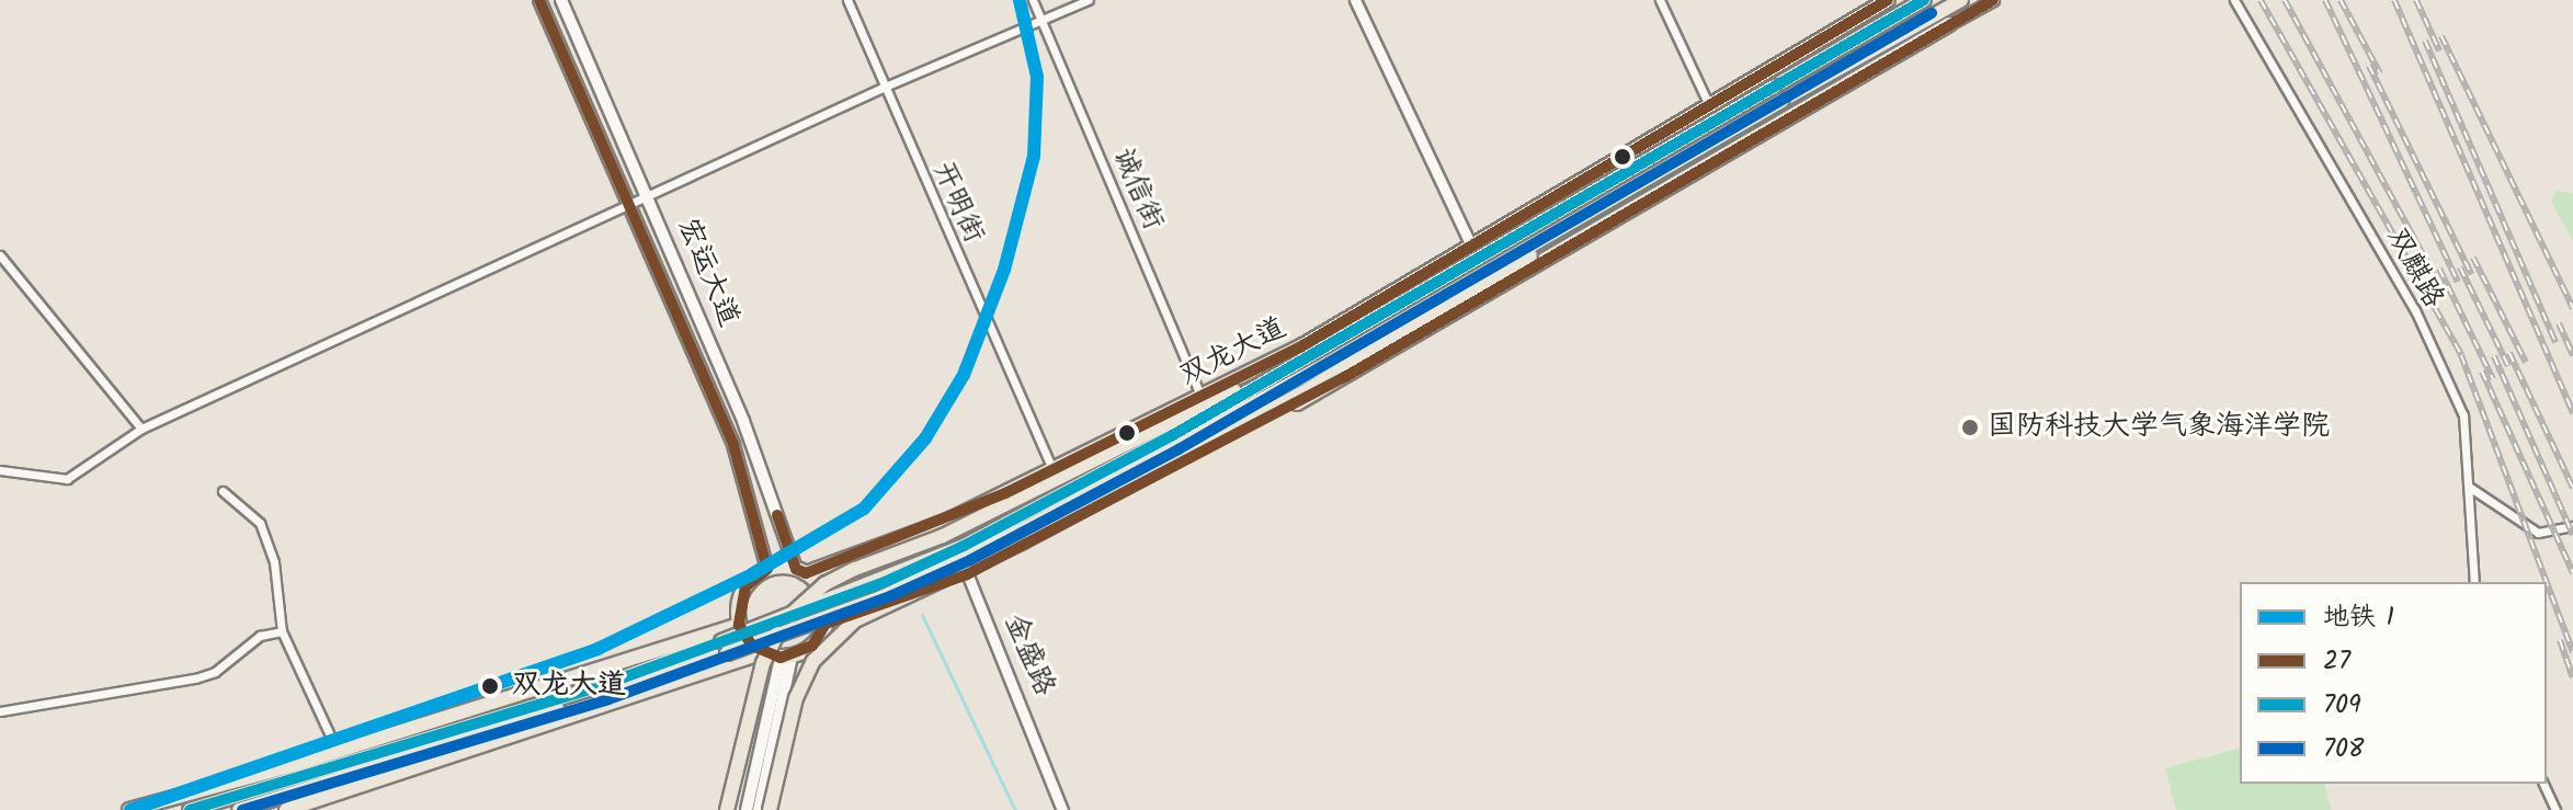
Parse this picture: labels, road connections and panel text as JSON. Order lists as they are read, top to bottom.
{
  "streets": {
    "highway": ["双龙大道"],
    "main road": ["宏运大道"],
    "street": [
      "诚信街",
      "开明街",
      "双麒路",
      "金盛路"
    ]
  },
  "crossings": [
    ["诚信街", "双龙大道"],
    ["开明街", "双龙大道"],
    ["宏运大道", "双龙大道"],
    ["双龙大道", "金盛路"]
  ],
  "places": ["国防科技大学气象海洋学院", "双龙大道"],
  "lines": [
    "metro line 1",
    "transit line 27",
    "transit line 709",
    "transit line 708"
  ],
  "legend": [
    "地铁 1",
    "27",
    "709",
    "708"
  ]
}
